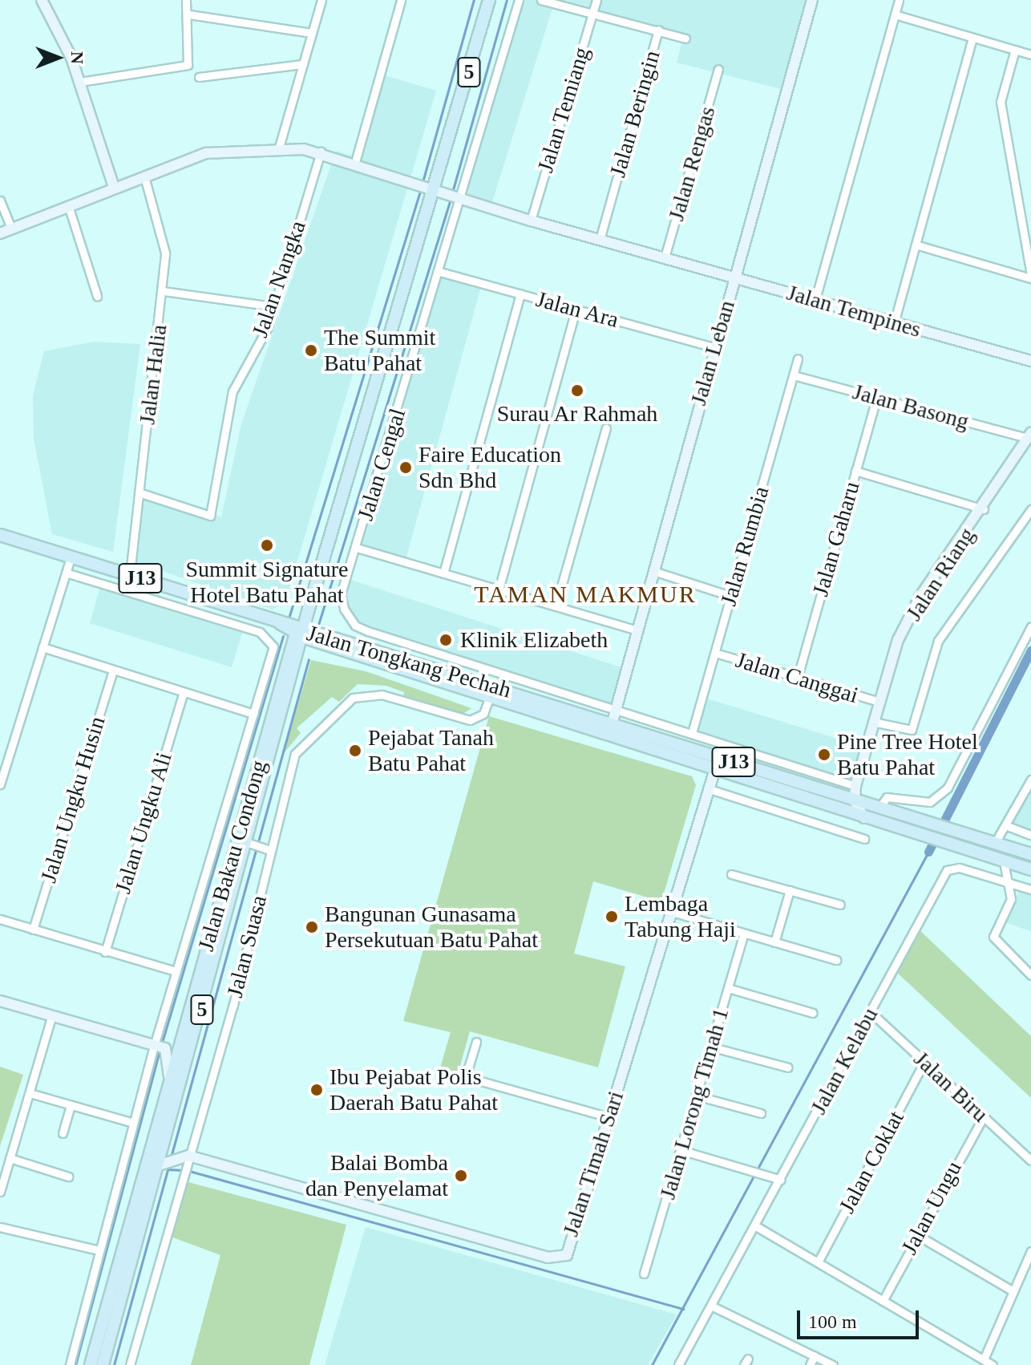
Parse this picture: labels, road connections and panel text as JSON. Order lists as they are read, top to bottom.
{
  "streets": {
    "main road": [
      "5",
      "J13",
      "Jalan Tongkang Pechah",
      "Jalan Bakau Condong"
    ],
    "street": [
      "Jalan Temiang",
      "Jalan Beringin",
      "Jalan Rengas",
      "Jalan Nangka",
      "Jalan Ara",
      "Jalan Tempines",
      "Jalan Leban",
      "Jalan Halia",
      "Jalan Basong",
      "Jalan Cengal",
      "Jalan Gaharu",
      "Jalan Rumbia",
      "Jalan Riang",
      "Jalan Canggai",
      "Jalan Ungku Husin",
      "Jalan Ungku Ali",
      "Jalan Suasa",
      "Jalan Kelabu",
      "Jalan Biru",
      "Jalan Lorong Timah 1",
      "Jalan Coklat",
      "Jalan Timah Sari",
      "Jalan Ungu"
    ]
  },
  "crossings": [
    ["Jalan Temiang", "Jalan Beringin"],
    ["Jalan Temiang", "Jalan Tempines"],
    ["Jalan Beringin", "Jalan Tempines"],
    ["Jalan Rengas", "Jalan Tempines"],
    ["Jalan Nangka", "Jalan Tempines"],
    ["Jalan Nangka", "Jalan Halia"],
    ["Jalan Ara", "Jalan Leban"],
    ["Jalan Ara", "Jalan Cengal"],
    ["Jalan Tempines", "Jalan Leban"],
    ["Jalan Tempines", "Jalan Halia"],
    ["Jalan Tempines", "Jalan Cengal"],
    ["Jalan Tempines", "Jalan Bakau Condong"],
    ["Jalan Leban", "Jalan Cengal"],
    ["Jalan Leban", "Jalan Tongkang Pechah"],
    ["Jalan Halia", "J13"],
    ["Jalan Halia", "Jalan Tongkang Pechah"],
    ["Jalan Basong", "Jalan Gaharu"],
    ["Jalan Basong", "Jalan Rumbia"],
    ["Jalan Basong", "Jalan Riang"],
    ["Jalan Cengal", "Jalan Rumbia"],
    ["Jalan Cengal", "Jalan Riang"],
    ["Jalan Gaharu", "Jalan Canggai"],
    ["Jalan Rumbia", "Jalan Canggai"],
    ["Jalan Riang", "Jalan Tongkang Pechah"],
    ["Jalan Riang", "Jalan Canggai"],
    ["J13", "Jalan Tongkang Pechah"],
    ["Jalan Tongkang Pechah", "Jalan Bakau Condong"],
    ["Jalan Tongkang Pechah", "Jalan Suasa"],
    ["Jalan Tongkang Pechah", "Jalan Timah Sari"],
    ["Jalan Bakau Condong", "Jalan Suasa"],
    ["Jalan Suasa", "Jalan Timah Sari"],
    ["Jalan Kelabu", "Jalan Biru"],
    ["Jalan Biru", "Jalan Coklat"],
    ["Jalan Biru", "Jalan Ungu"]
  ],
  "districts": ["TAMAN MAKMUR"],
  "places": [
    "The Summit Batu Pahat",
    "Surau Ar Rahmah",
    "Faire Education Sdn Bhd",
    "Summit Signature Hotel Batu Pahat",
    "Klinik Elizabeth",
    "Pejabat Tanah Batu Pahat",
    "Pine Tree Hotel Batu Pahat",
    "Lembaga Tabung Haji",
    "Bangunan Gunasama Persekutuan Batu Pahat",
    "Ibu Pejabat Polis Daerah Batu Pahat",
    "Balai Bomba dan Penyelamat"
  ],
  "scale_bar": "100 m",
  "north": "right"
}
